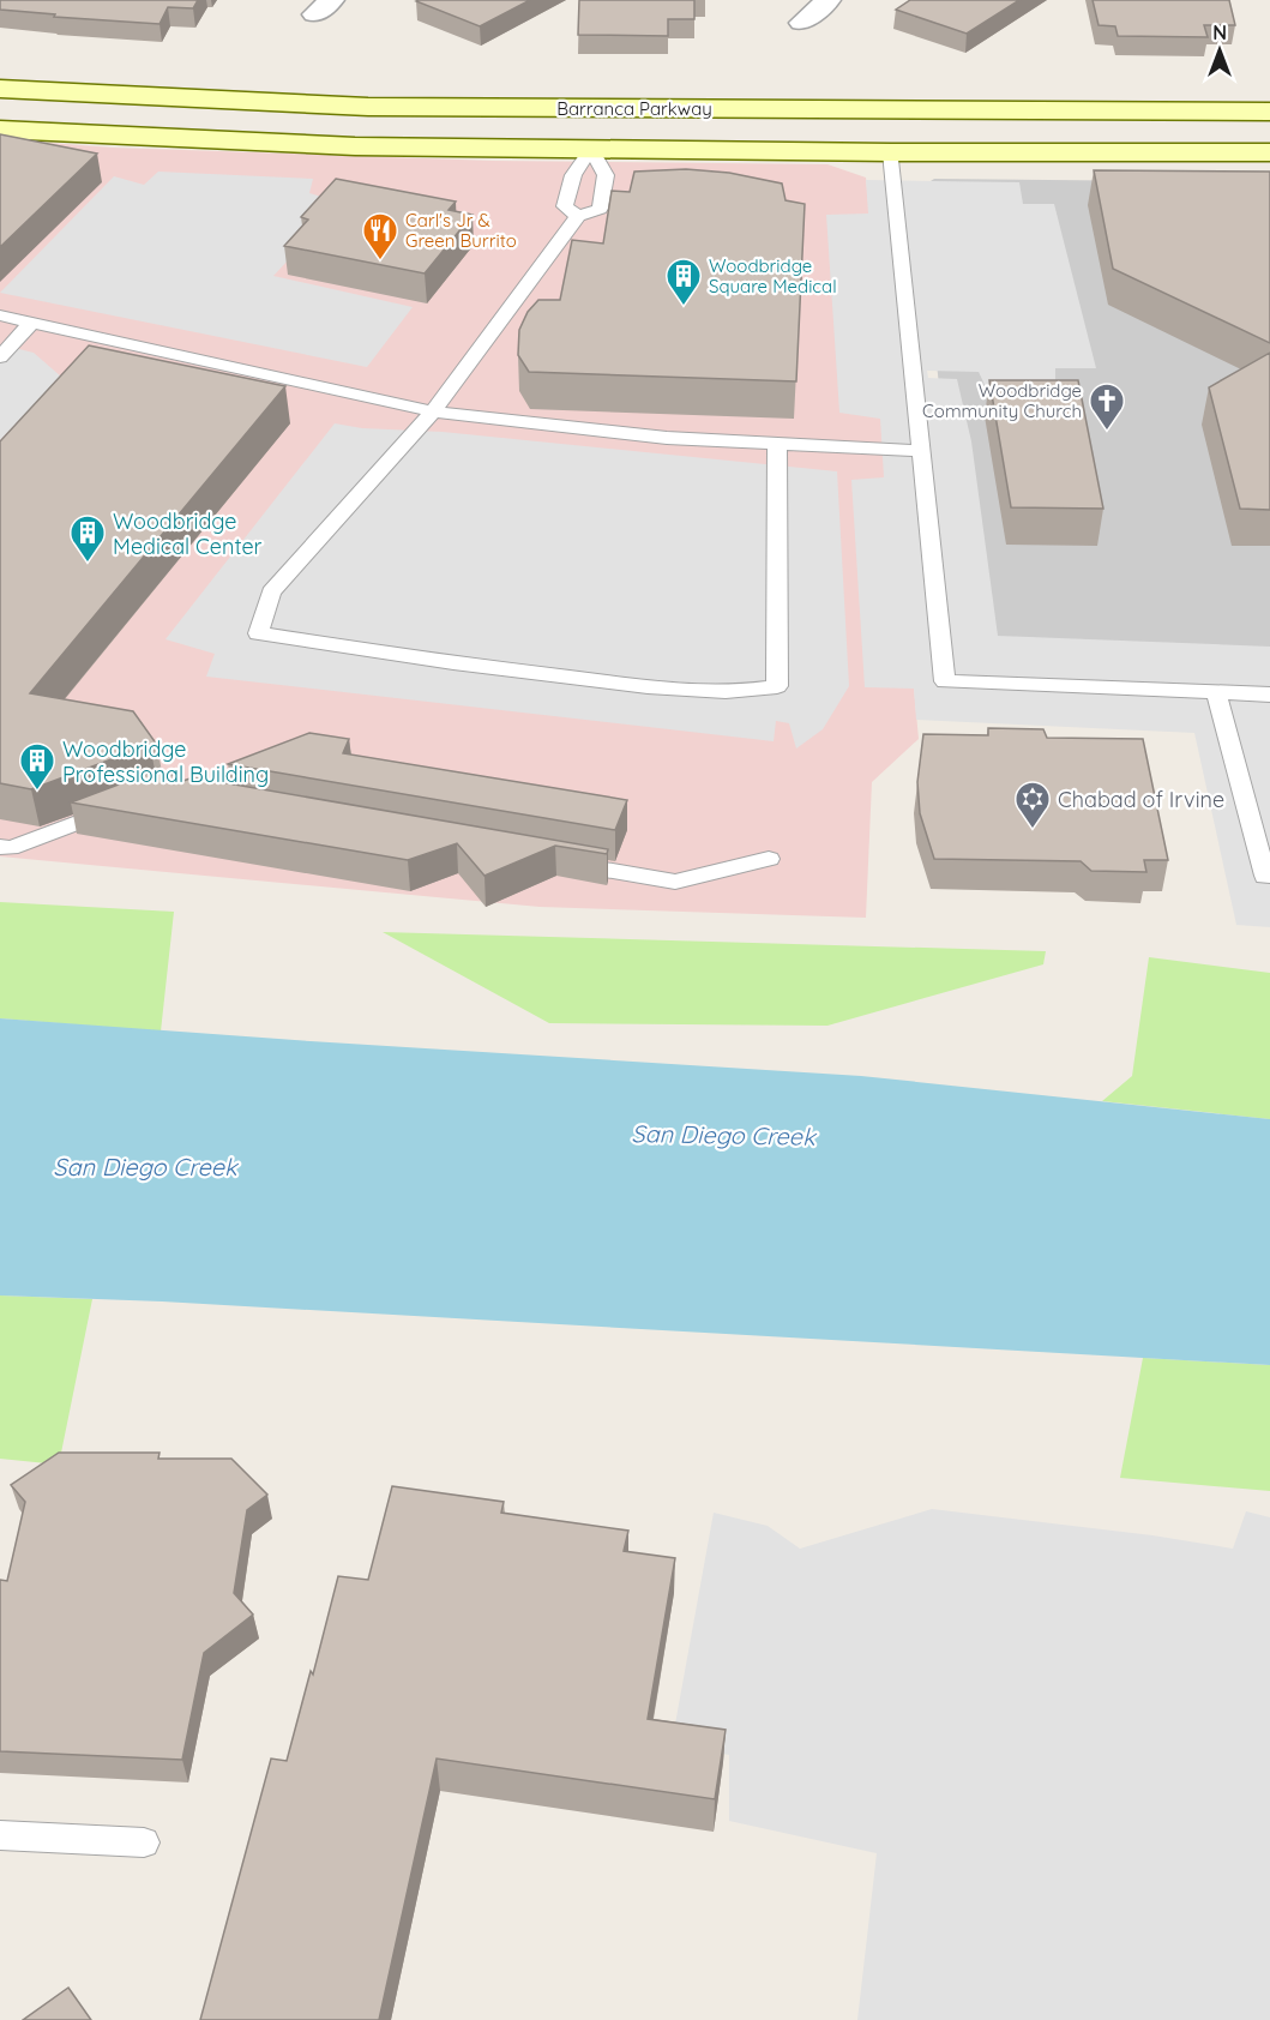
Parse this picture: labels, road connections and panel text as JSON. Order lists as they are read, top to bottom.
{
  "streets": {
    "main road": ["Barranca Parkway"]
  },
  "water": ["San Diego Creek"],
  "places": {
    "restaurant": ["Carl's Jr & Green Burrito"],
    "building": ["Woodbridge Square Medical", "Woodbridge Medical Center", "Woodbridge Professional Building"],
    "church": ["Woodbridge Community Church"],
    "synagogue": ["Chabad of Irvine"]
  },
  "north": "top"
}
